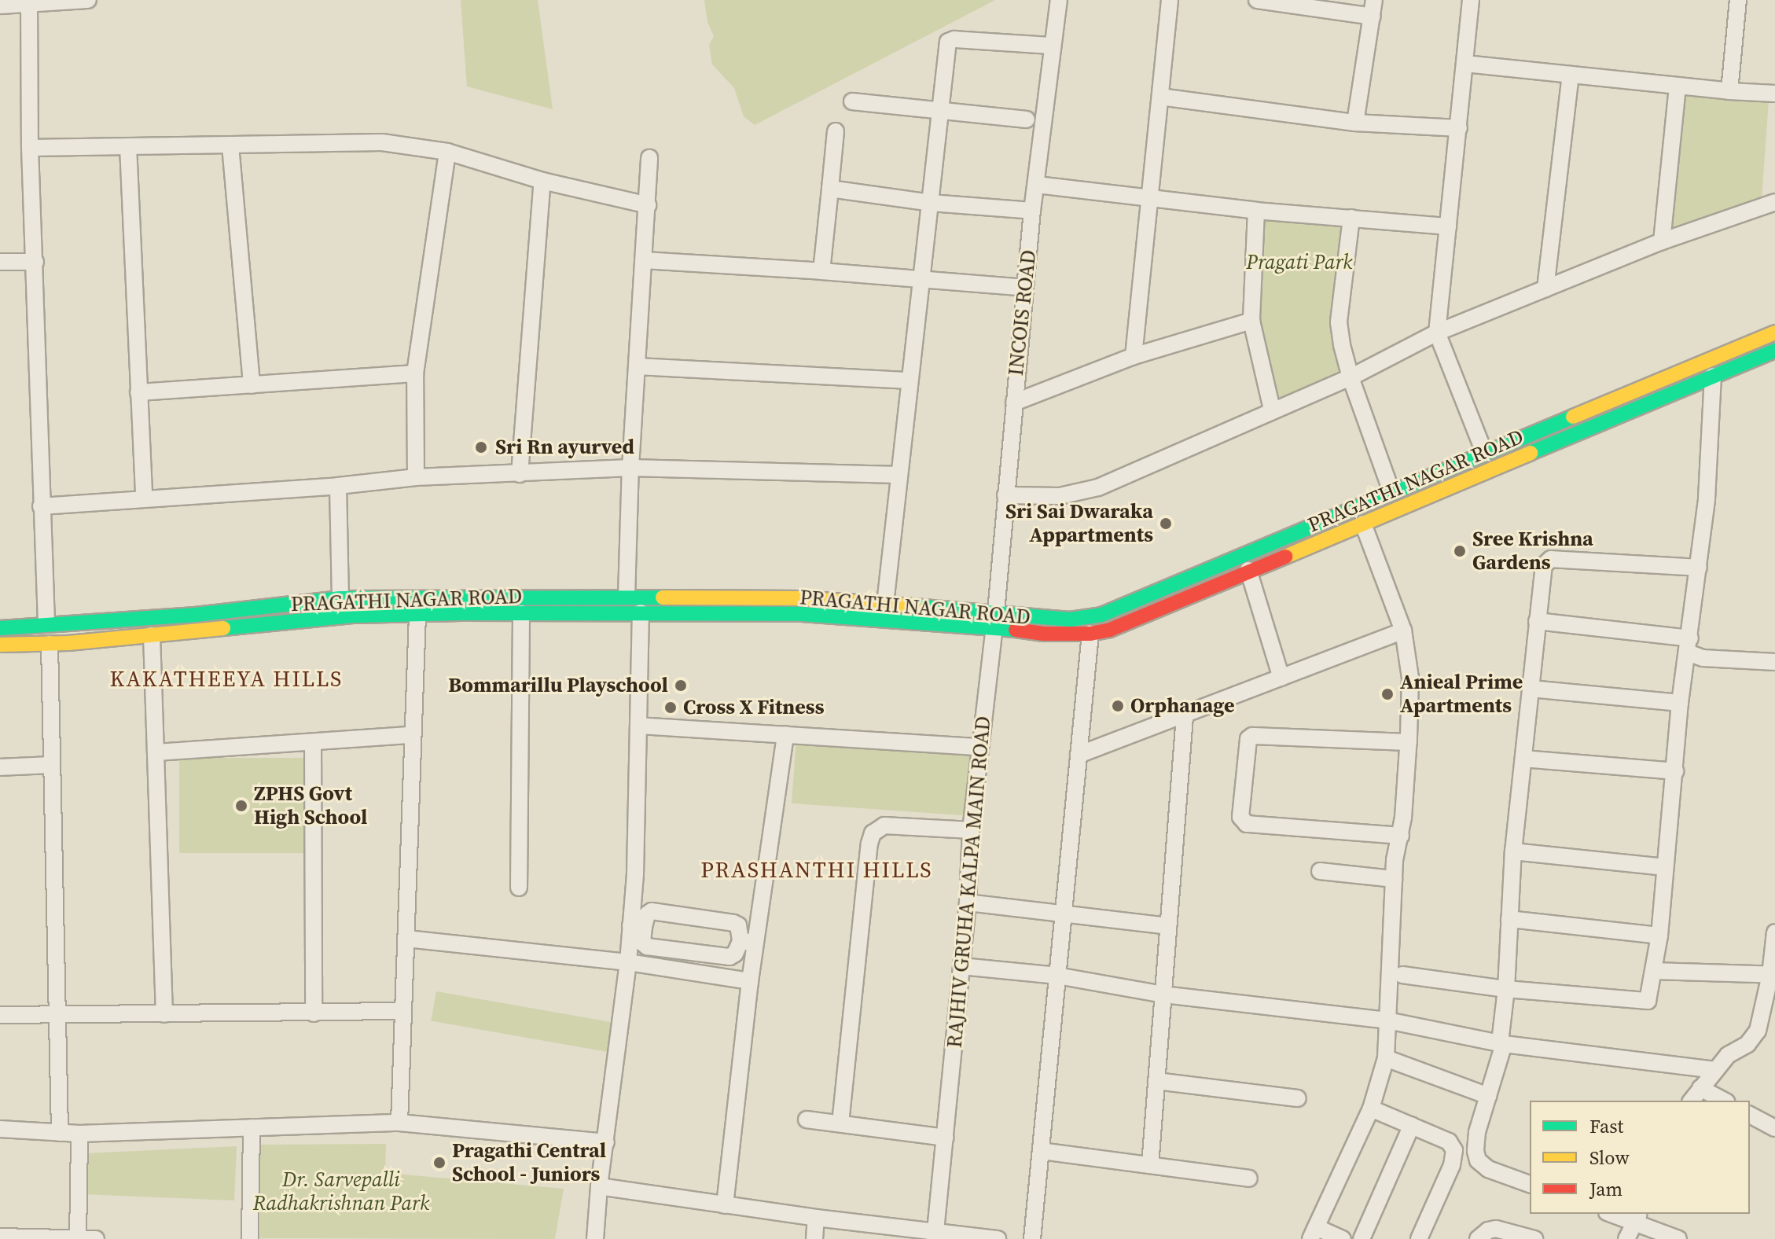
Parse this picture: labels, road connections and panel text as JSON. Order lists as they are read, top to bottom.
{
  "streets": {
    "main road": ["PRAGATHI NAGAR ROAD"],
    "street": ["INCOIS ROAD", "RAJHIV GRUHA KALPA MAIN ROAD"]
  },
  "crossings": [
    ["INCOIS ROAD", "PRAGATHI NAGAR ROAD"],
    ["INCOIS ROAD", "RAJHIV GRUHA KALPA MAIN ROAD"],
    ["PRAGATHI NAGAR ROAD", "RAJHIV GRUHA KALPA MAIN ROAD"]
  ],
  "districts": ["KAKATHEEYA HILLS", "PRASHANTHI HILLS"],
  "parks": ["Pragati Park", "Dr. Sarvepalli Radhakrishnan Park"],
  "places": [
    "Sri Rn ayurved",
    "Sri Sai Dwaraka Appartments",
    "Sree Krishna Gardens",
    "Bommarillu Playschool",
    "Anieal Prime Apartments",
    "Orphanage",
    "Cross X Fitness",
    "ZPHS Govt High School",
    "Pragathi Central School - Juniors"
  ],
  "legend": ["Fast", "Slow", "Jam"]
}
